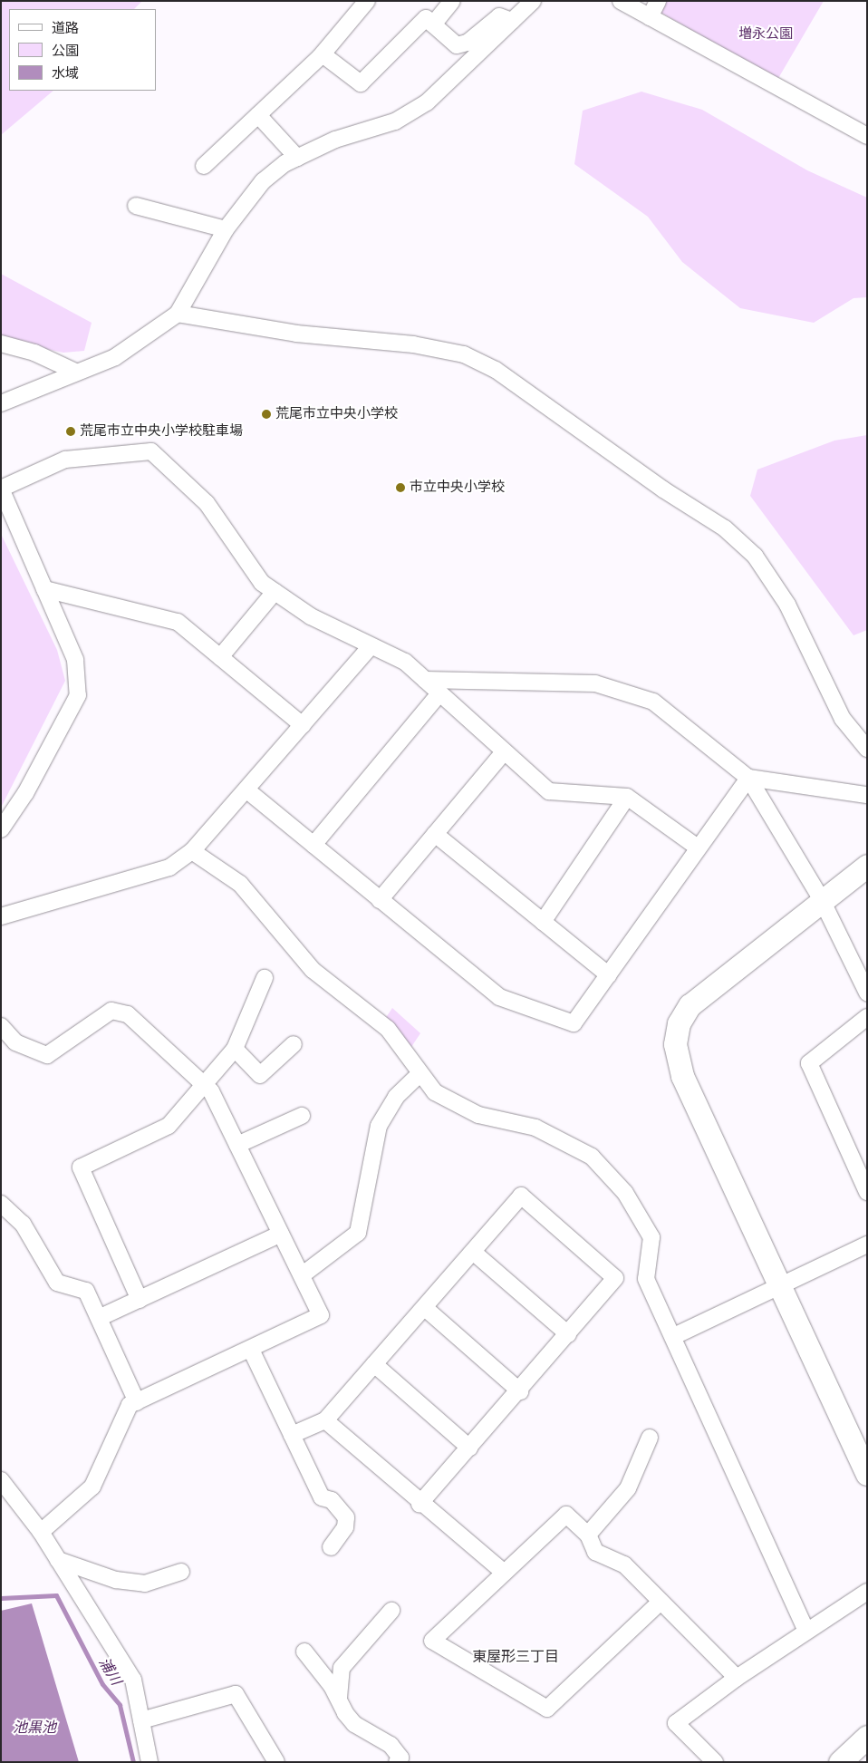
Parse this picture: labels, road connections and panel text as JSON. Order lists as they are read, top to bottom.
{
  "districts": ["東屋形三丁目"],
  "water": ["浦川", "池黒池"],
  "parks": ["増永公園"],
  "places": ["荒尾市立中央小学校", "荒尾市立中央小学校駐車場", "市立中央小学校"],
  "legend": ["道路", "公園", "水域"]
}
